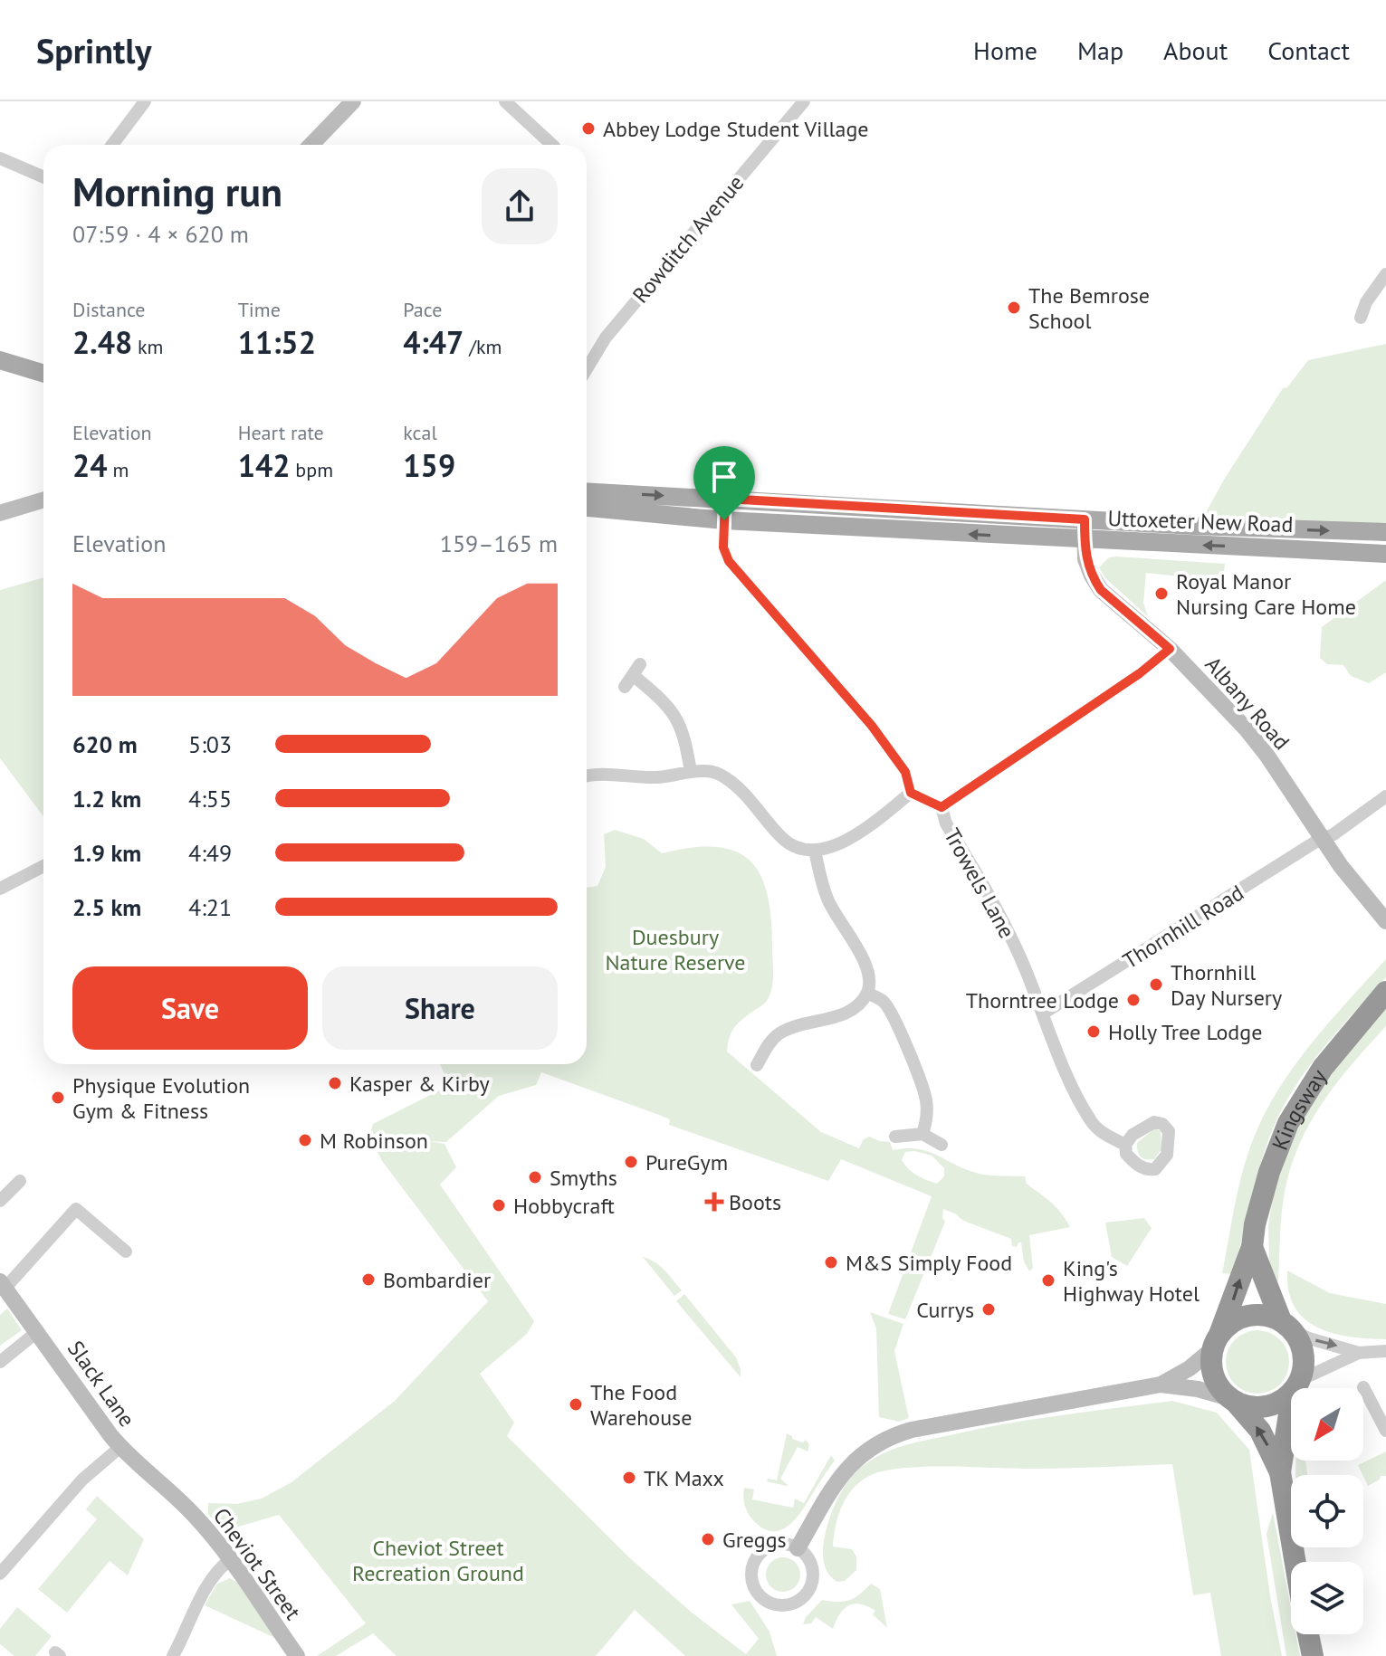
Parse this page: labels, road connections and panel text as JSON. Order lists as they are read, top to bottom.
{
  "streets": {
    "highway": ["Kingsway"],
    "main road": ["Uttoxeter New Road"],
    "street": [
      "Rowditch Avenue",
      "Albany Road",
      "Trowels Lane",
      "Thornhill Road",
      "Slack Lane",
      "Cheviot Street"
    ]
  },
  "crossings": [
    ["Uttoxeter New Road", "Albany Road"],
    ["Albany Road", "Thornhill Road"],
    ["Trowels Lane", "Thornhill Road"],
    ["Slack Lane", "Cheviot Street"]
  ],
  "parks": ["Duesbury Nature Reserve", "Cheviot Street Recreation Ground"],
  "places": {
    "other": [
      "Abbey Lodge Student Village",
      "The Bemrose School",
      "Royal Manor Nursing Care Home",
      "Thornhill Day Nursery",
      "Thorntree Lodge",
      "Holly Tree Lodge",
      "Kasper & Kirby",
      "Physique Evolution Gym & Fitness",
      "M Robinson",
      "PureGym",
      "Smyths",
      "Hobbycraft",
      "M&S Simply Food",
      "Bombardier",
      "King's Highway Hotel",
      "Currys",
      "The Food Warehouse",
      "TK Maxx",
      "Greggs"
    ],
    "health": ["Boots"]
  },
  "north": "bottom left",
  "page": {
    "header": "Sprintly",
    "nav": [
      "Home",
      "Map",
      "About",
      "Contact"
    ],
    "heading": ["Morning run", "07:59 · 4 × 620 m"],
    "stats": [
      ["Distance", "2.48 km"],
      ["Time", "11:52"],
      ["Pace", "4:47 /km"],
      ["Elevation", "24 m"],
      ["Heart rate", "142 bpm"],
      ["kcal", "159"]
    ],
    "chart": ["Elevation", "159–165 m"],
    "list": [
      {
        "name": "620 m",
        "note": "5:03"
      },
      {
        "name": "1.2 km",
        "note": "4:55"
      },
      {
        "name": "1.9 km",
        "note": "4:49"
      },
      {
        "name": "2.5 km",
        "note": "4:21"
      }
    ],
    "buttons": ["Save", "Share"]
  }
}
